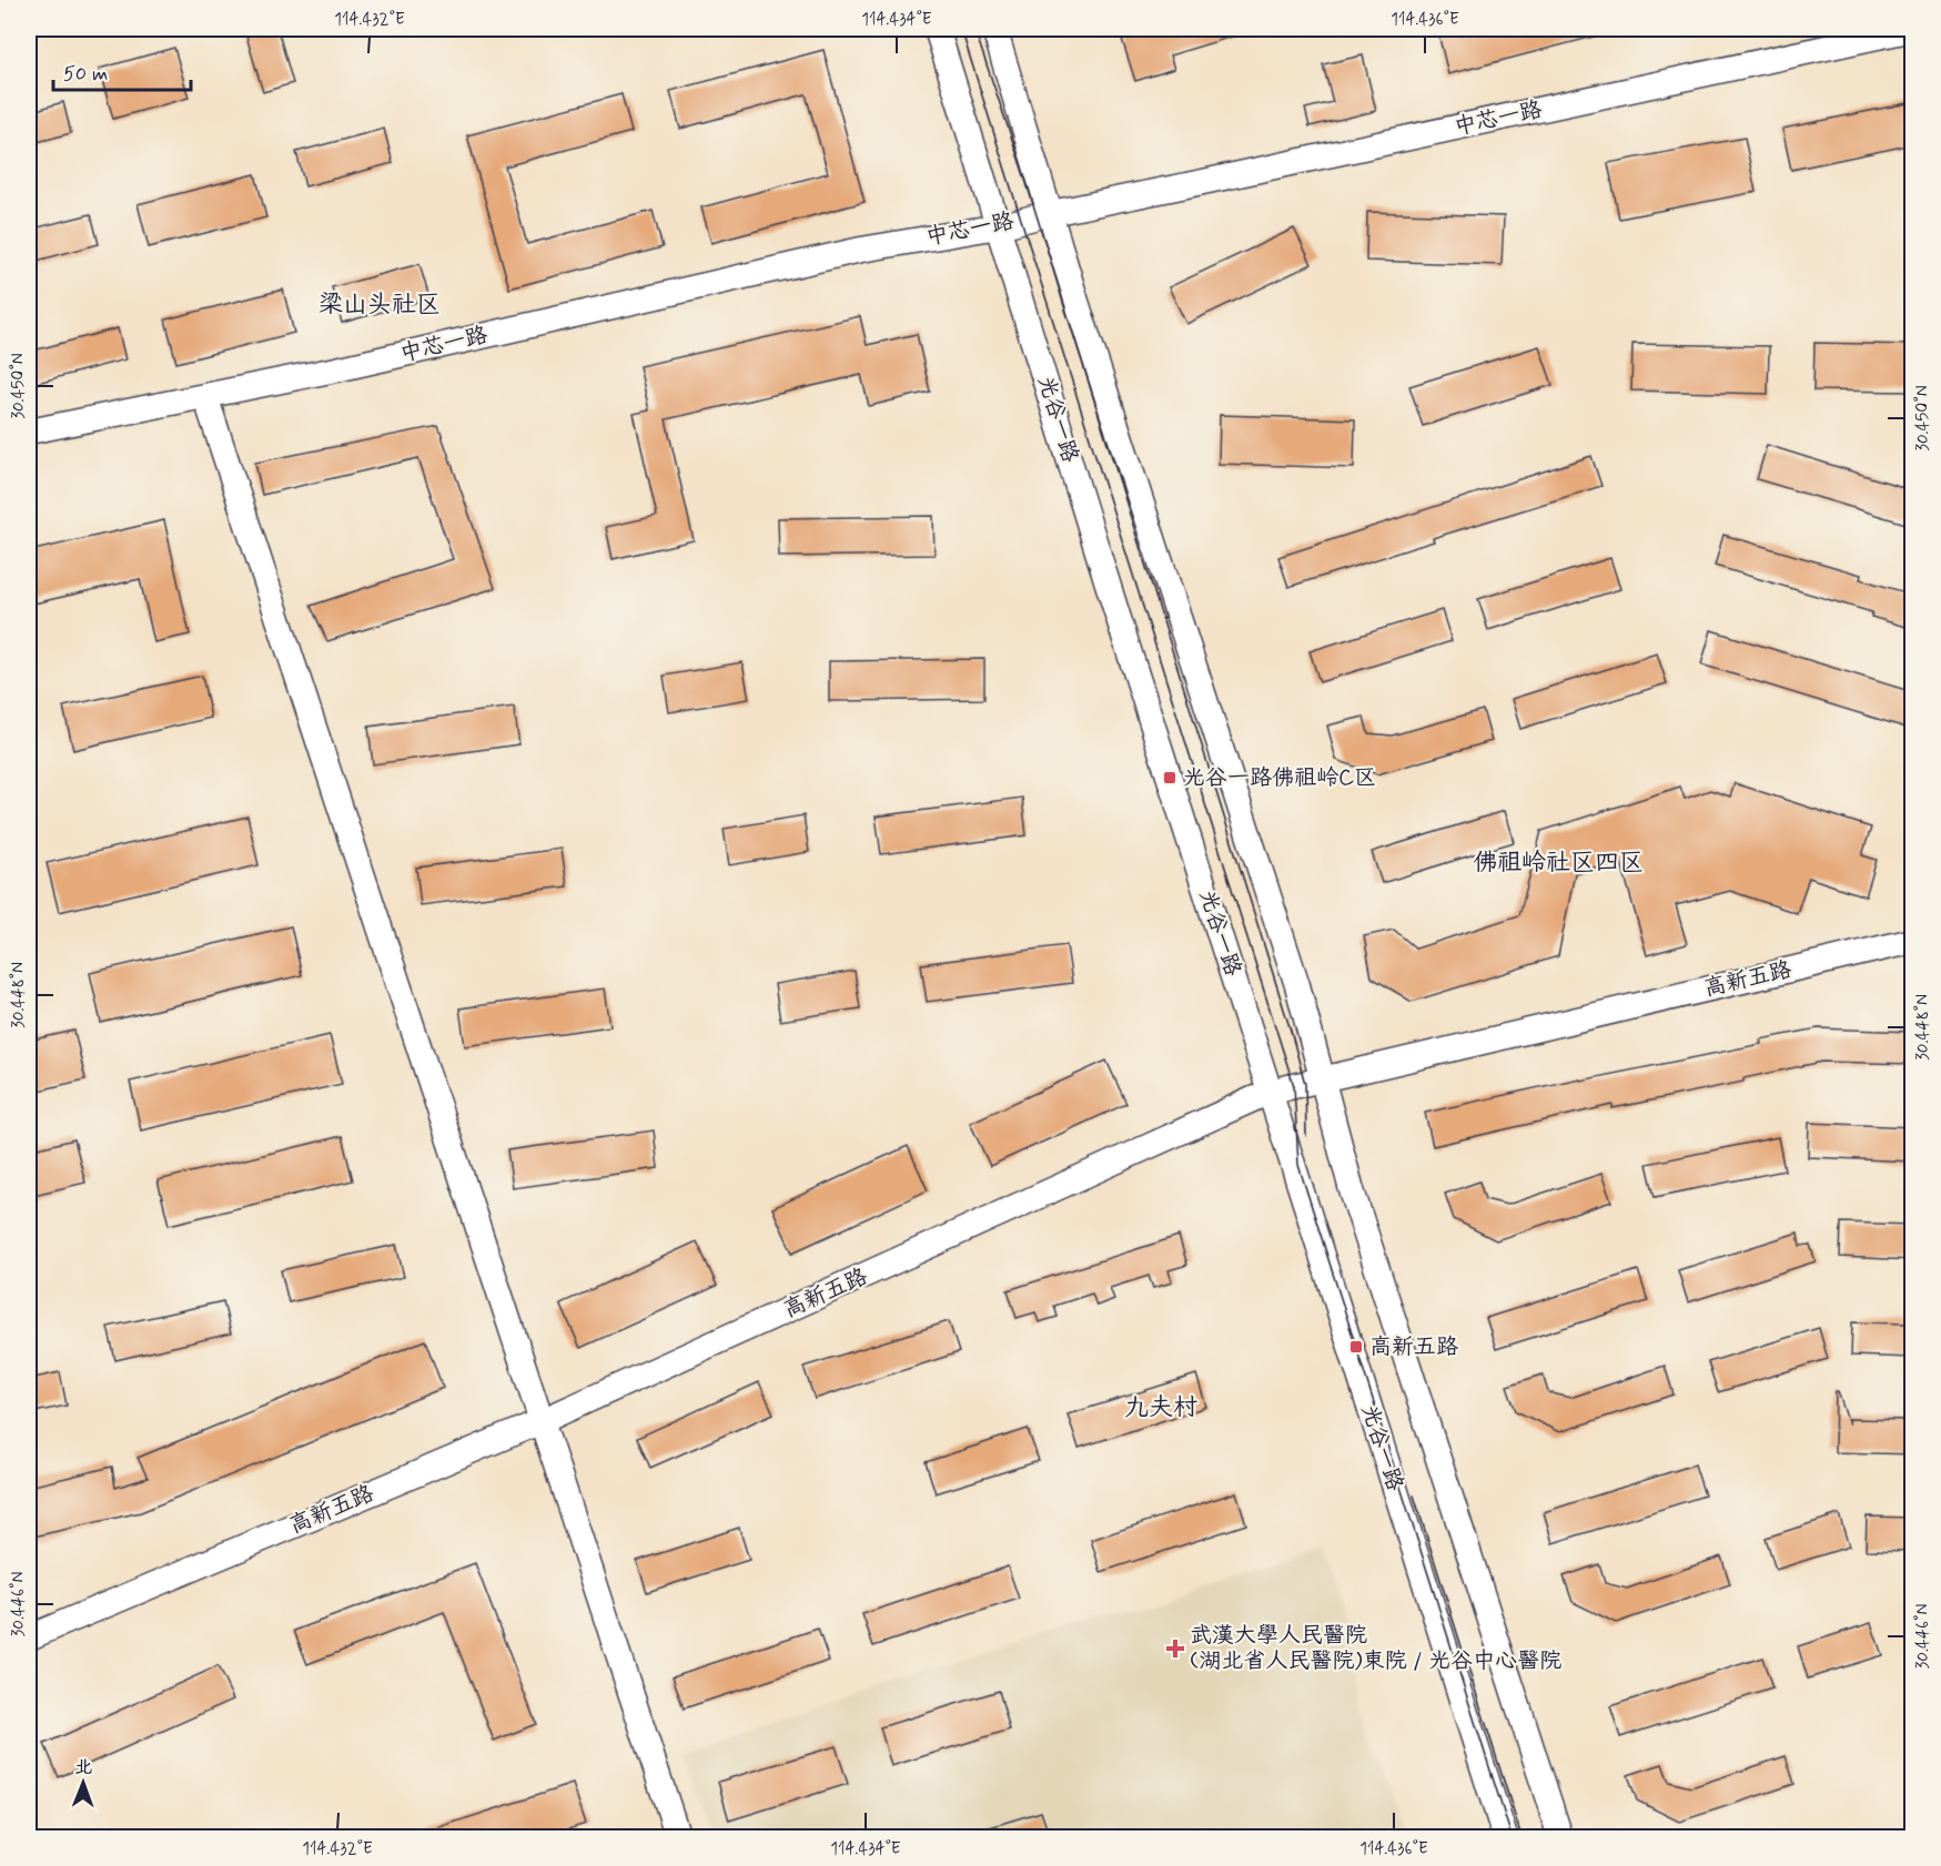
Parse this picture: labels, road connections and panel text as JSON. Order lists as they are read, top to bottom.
{
  "streets": {
    "main road": ["中芯一路", "光谷一路", "高新五路"]
  },
  "crossings": [
    ["中芯一路", "光谷一路"],
    ["光谷一路", "高新五路"]
  ],
  "districts": ["梁山头社区", "佛祖岭社区四区", "九夫村"],
  "places": {
    "transit": ["光谷一路佛祖岭C区", "高新五路"],
    "health": ["武漢大學人民醫院 (湖北省人民醫院)東院 / 光谷中心醫院"]
  },
  "scale_bar": "50 m",
  "north": "top",
  "coordinates": [
    "114.432°E",
    "114.434°E",
    "114.436°E",
    "30.450°N",
    "30.448°N",
    "30.446°N"
  ]
}
